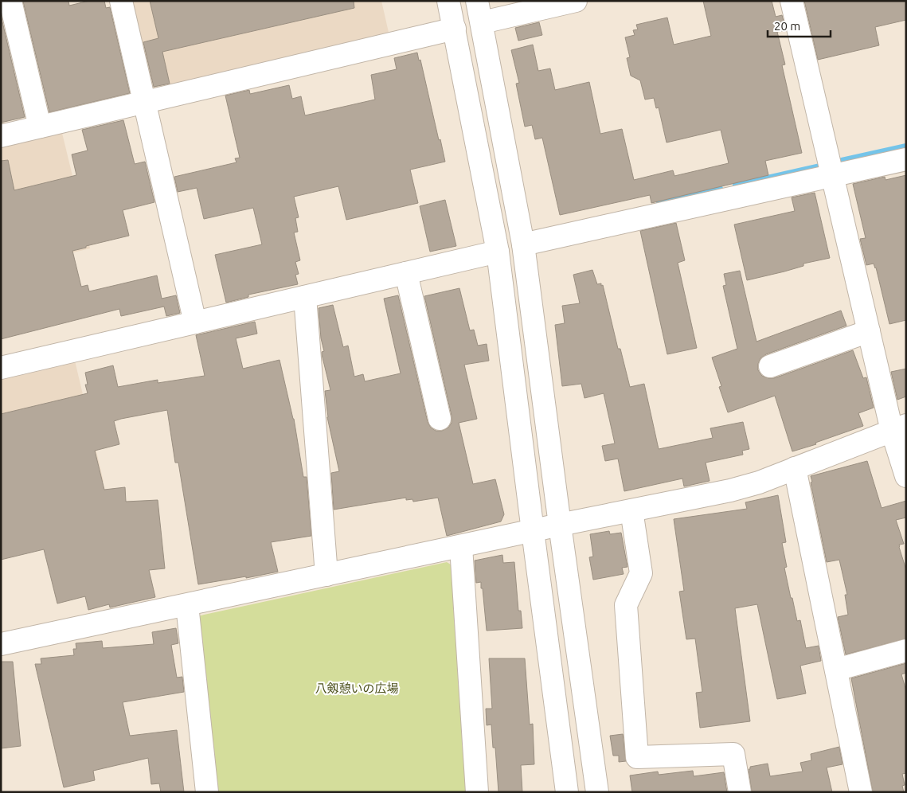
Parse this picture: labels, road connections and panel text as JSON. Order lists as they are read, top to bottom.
{
  "parks": ["八剱憩いの広場"],
  "scale_bar": "20 m"
}
